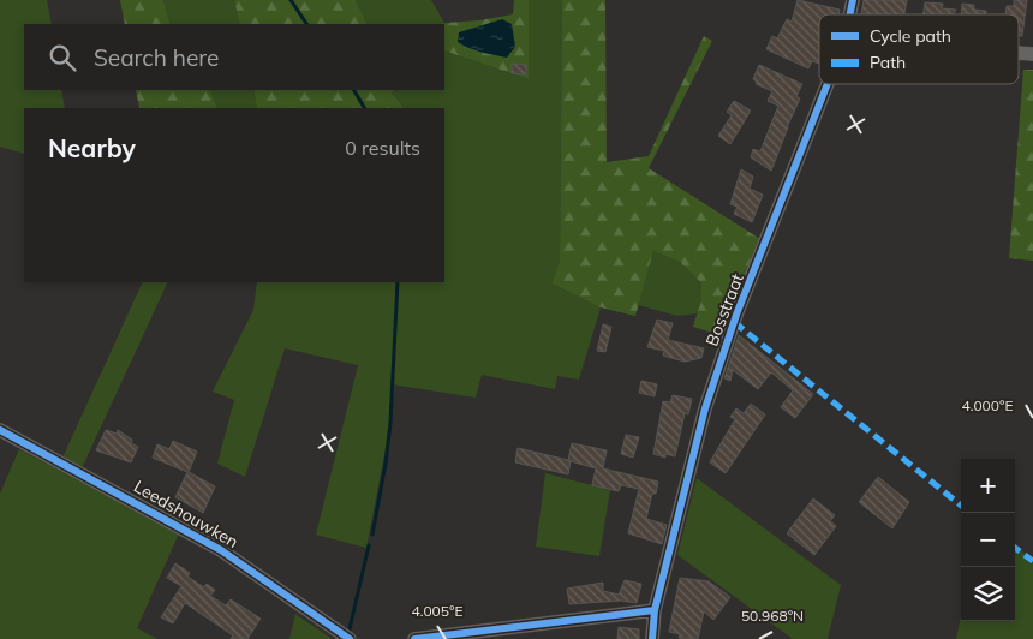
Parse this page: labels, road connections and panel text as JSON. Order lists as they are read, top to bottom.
{
  "streets": {
    "street": ["Bosstraat", "Leedshouwken"]
  },
  "legend": ["Cycle path", "Path"],
  "page": {
    "search": "Search here",
    "heading": ["Nearby", "0 results"],
    "map_buttons": ["+", "−"]
  },
  "coordinates": ["4.000°E", "4.005°E", "50.968°N"]
}
